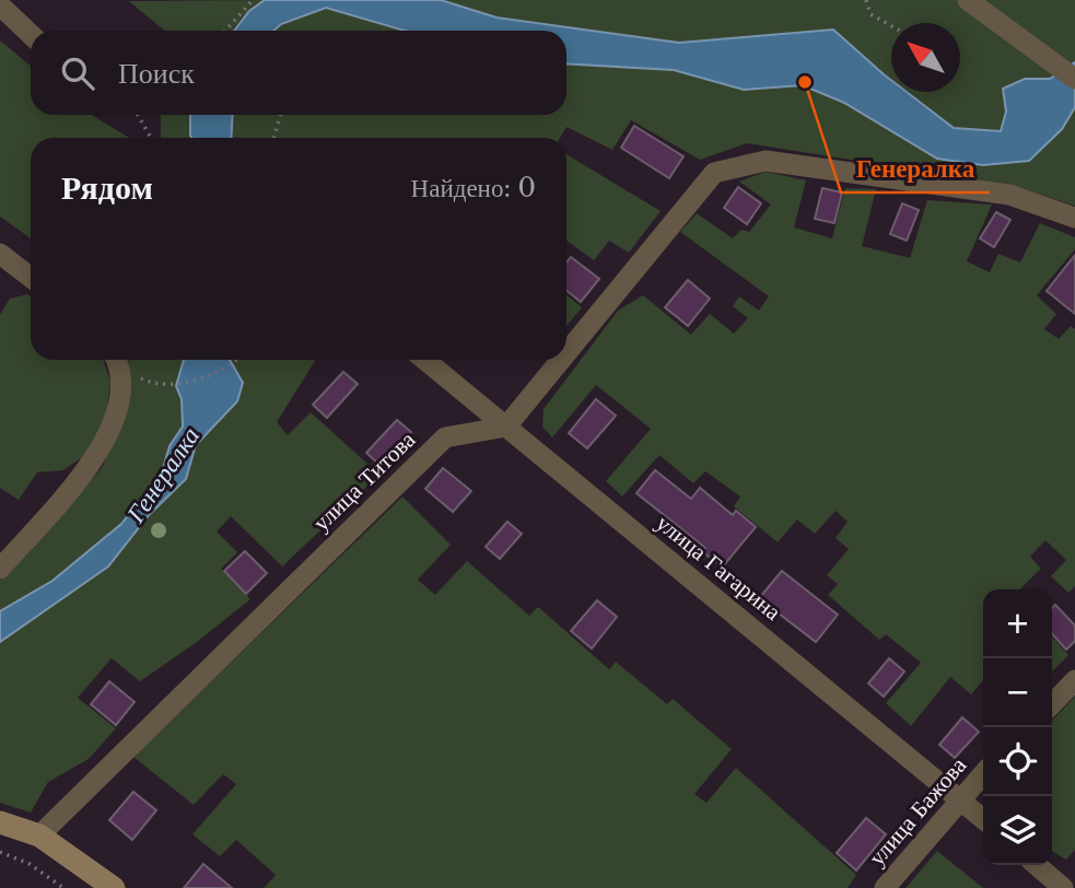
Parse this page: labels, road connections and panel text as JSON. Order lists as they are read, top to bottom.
{
  "streets": {
    "street": ["улица Титова", "улица Гагарина", "улица Бажова"]
  },
  "crossings": [
    ["улица Титова", "улица Гагарина"],
    ["улица Гагарина", "улица Бажова"]
  ],
  "water": ["Генералка"],
  "places": ["Генералка"],
  "north": "top left",
  "page": {
    "search": "Поиск",
    "heading": ["Рядом", "Найдено: 0"],
    "map_buttons": ["+", "−"]
  }
}
